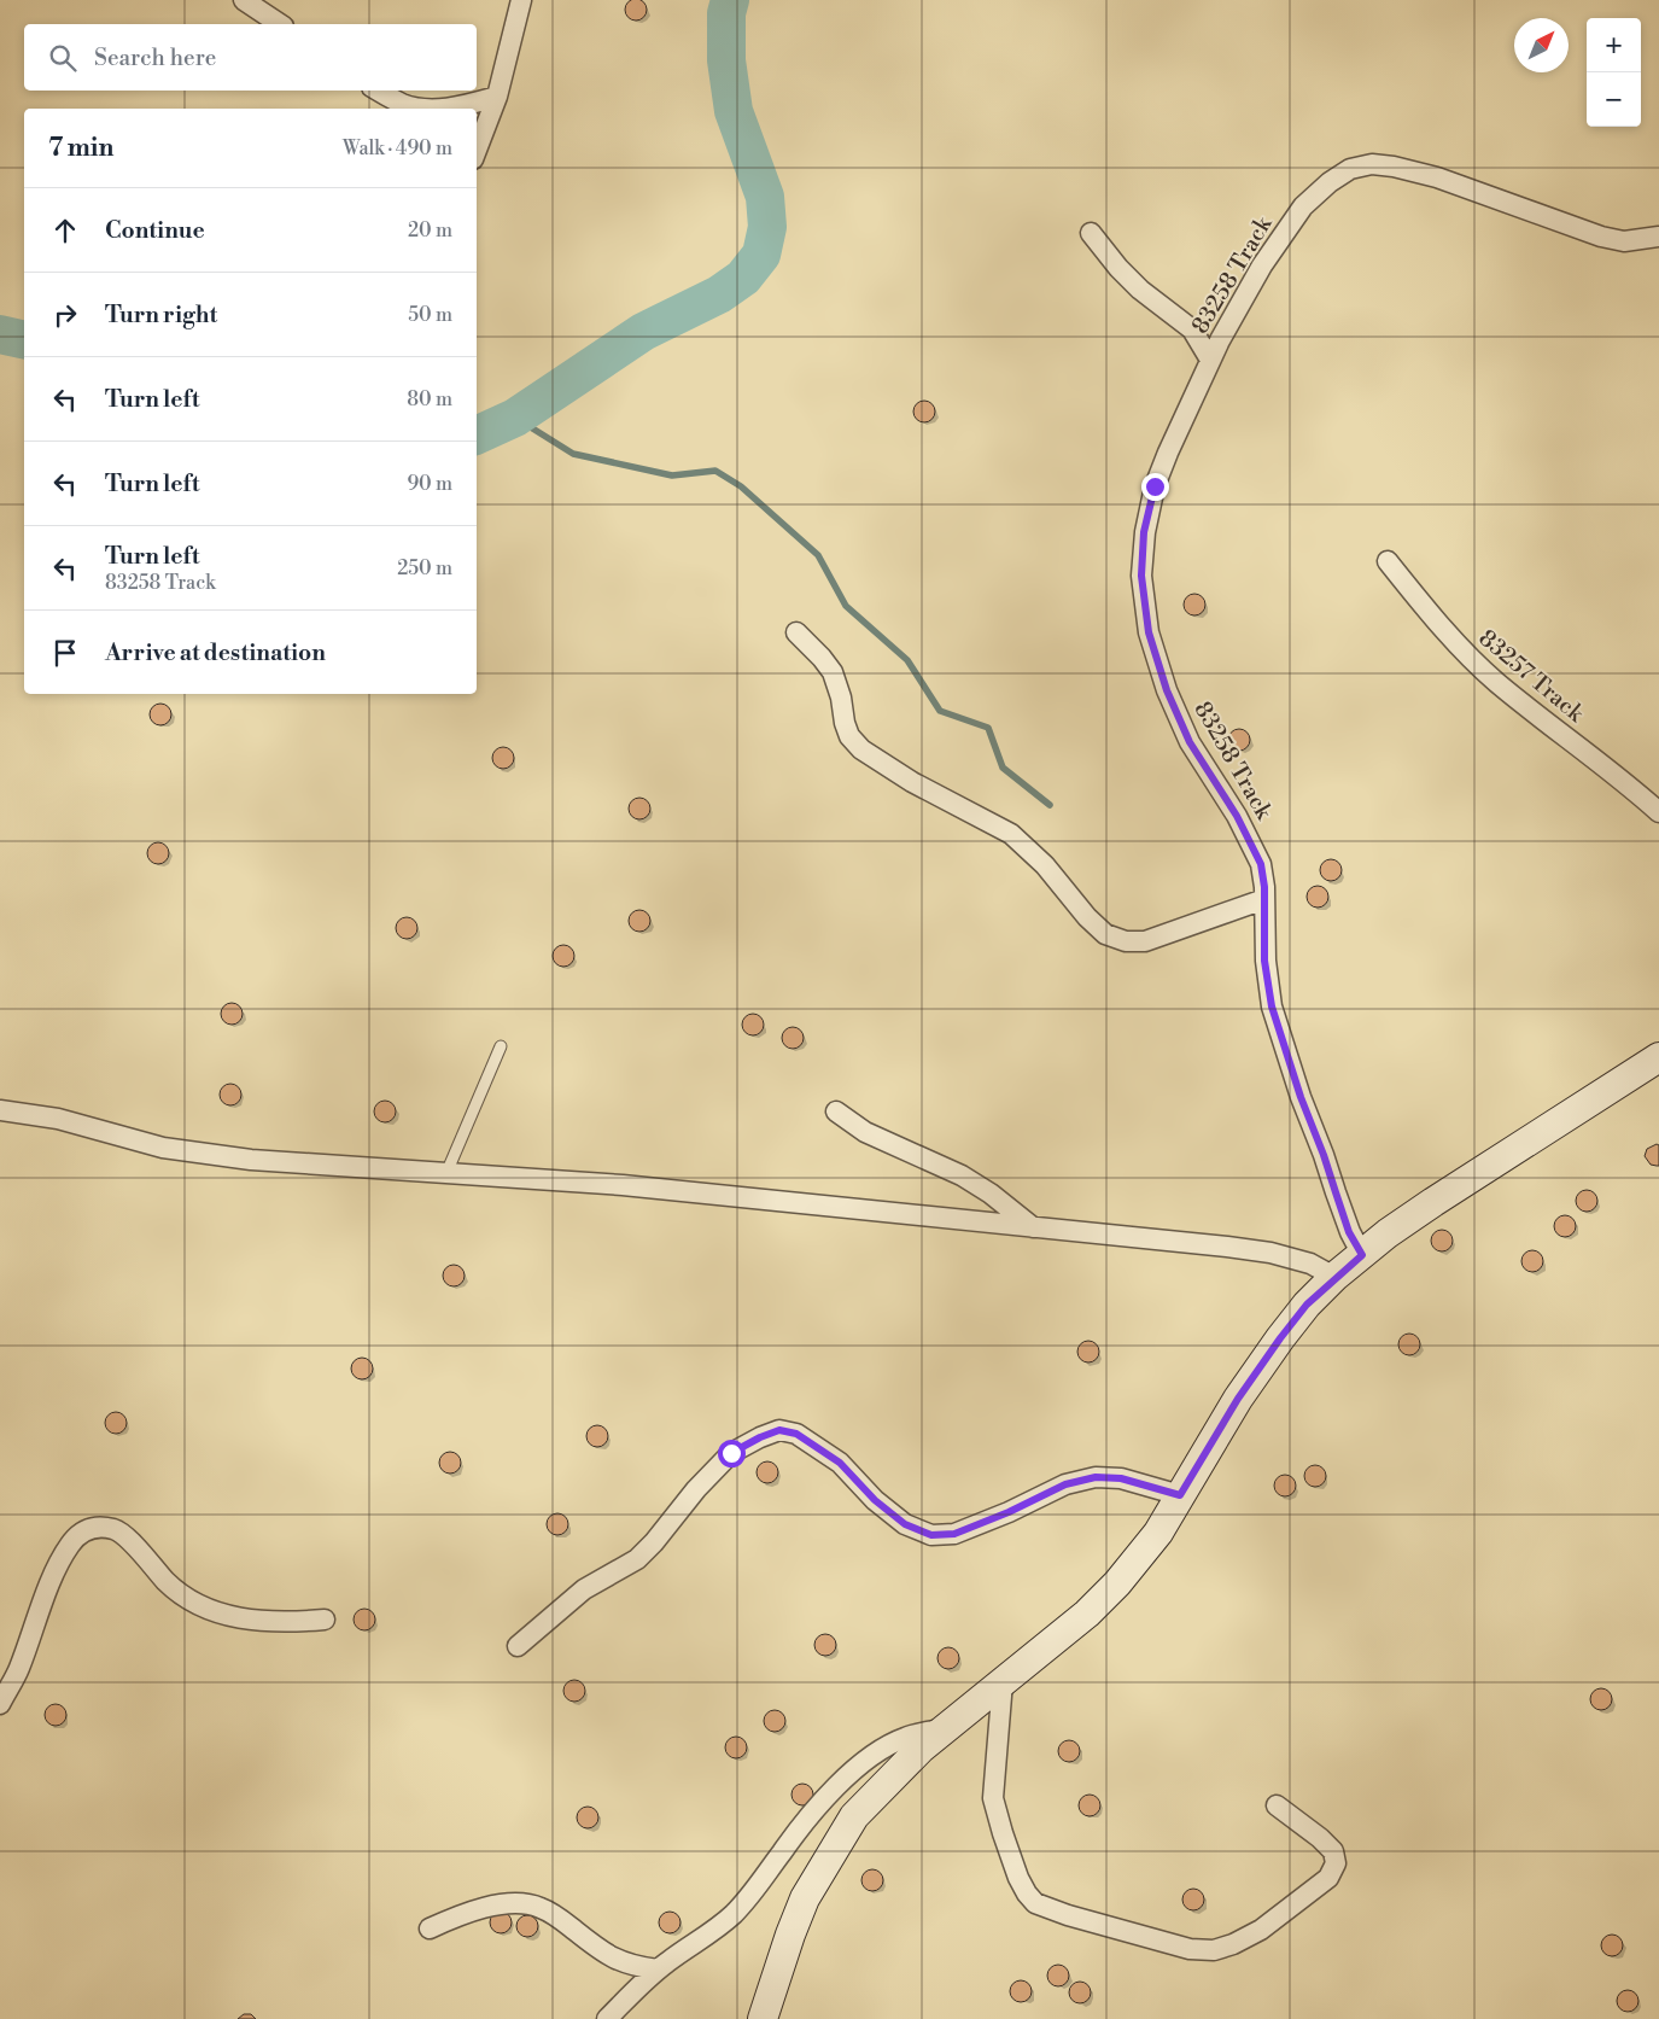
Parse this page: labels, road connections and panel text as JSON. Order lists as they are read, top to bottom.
{
  "streets": {
    "street": ["83258 Track", "83257 Track"]
  },
  "north": "top right",
  "page": {
    "map_buttons": ["+", "−"],
    "search": "Search here",
    "heading": ["7 min", "Walk · 490 m"],
    "list": [
      ["Continue", "20 m"],
      ["Turn right", "50 m"],
      ["Turn left", "80 m"],
      ["Turn left", "90 m"],
      ["Turn left", "83258 Track", "250 m"],
      "Arrive at destination"
    ]
  }
}
